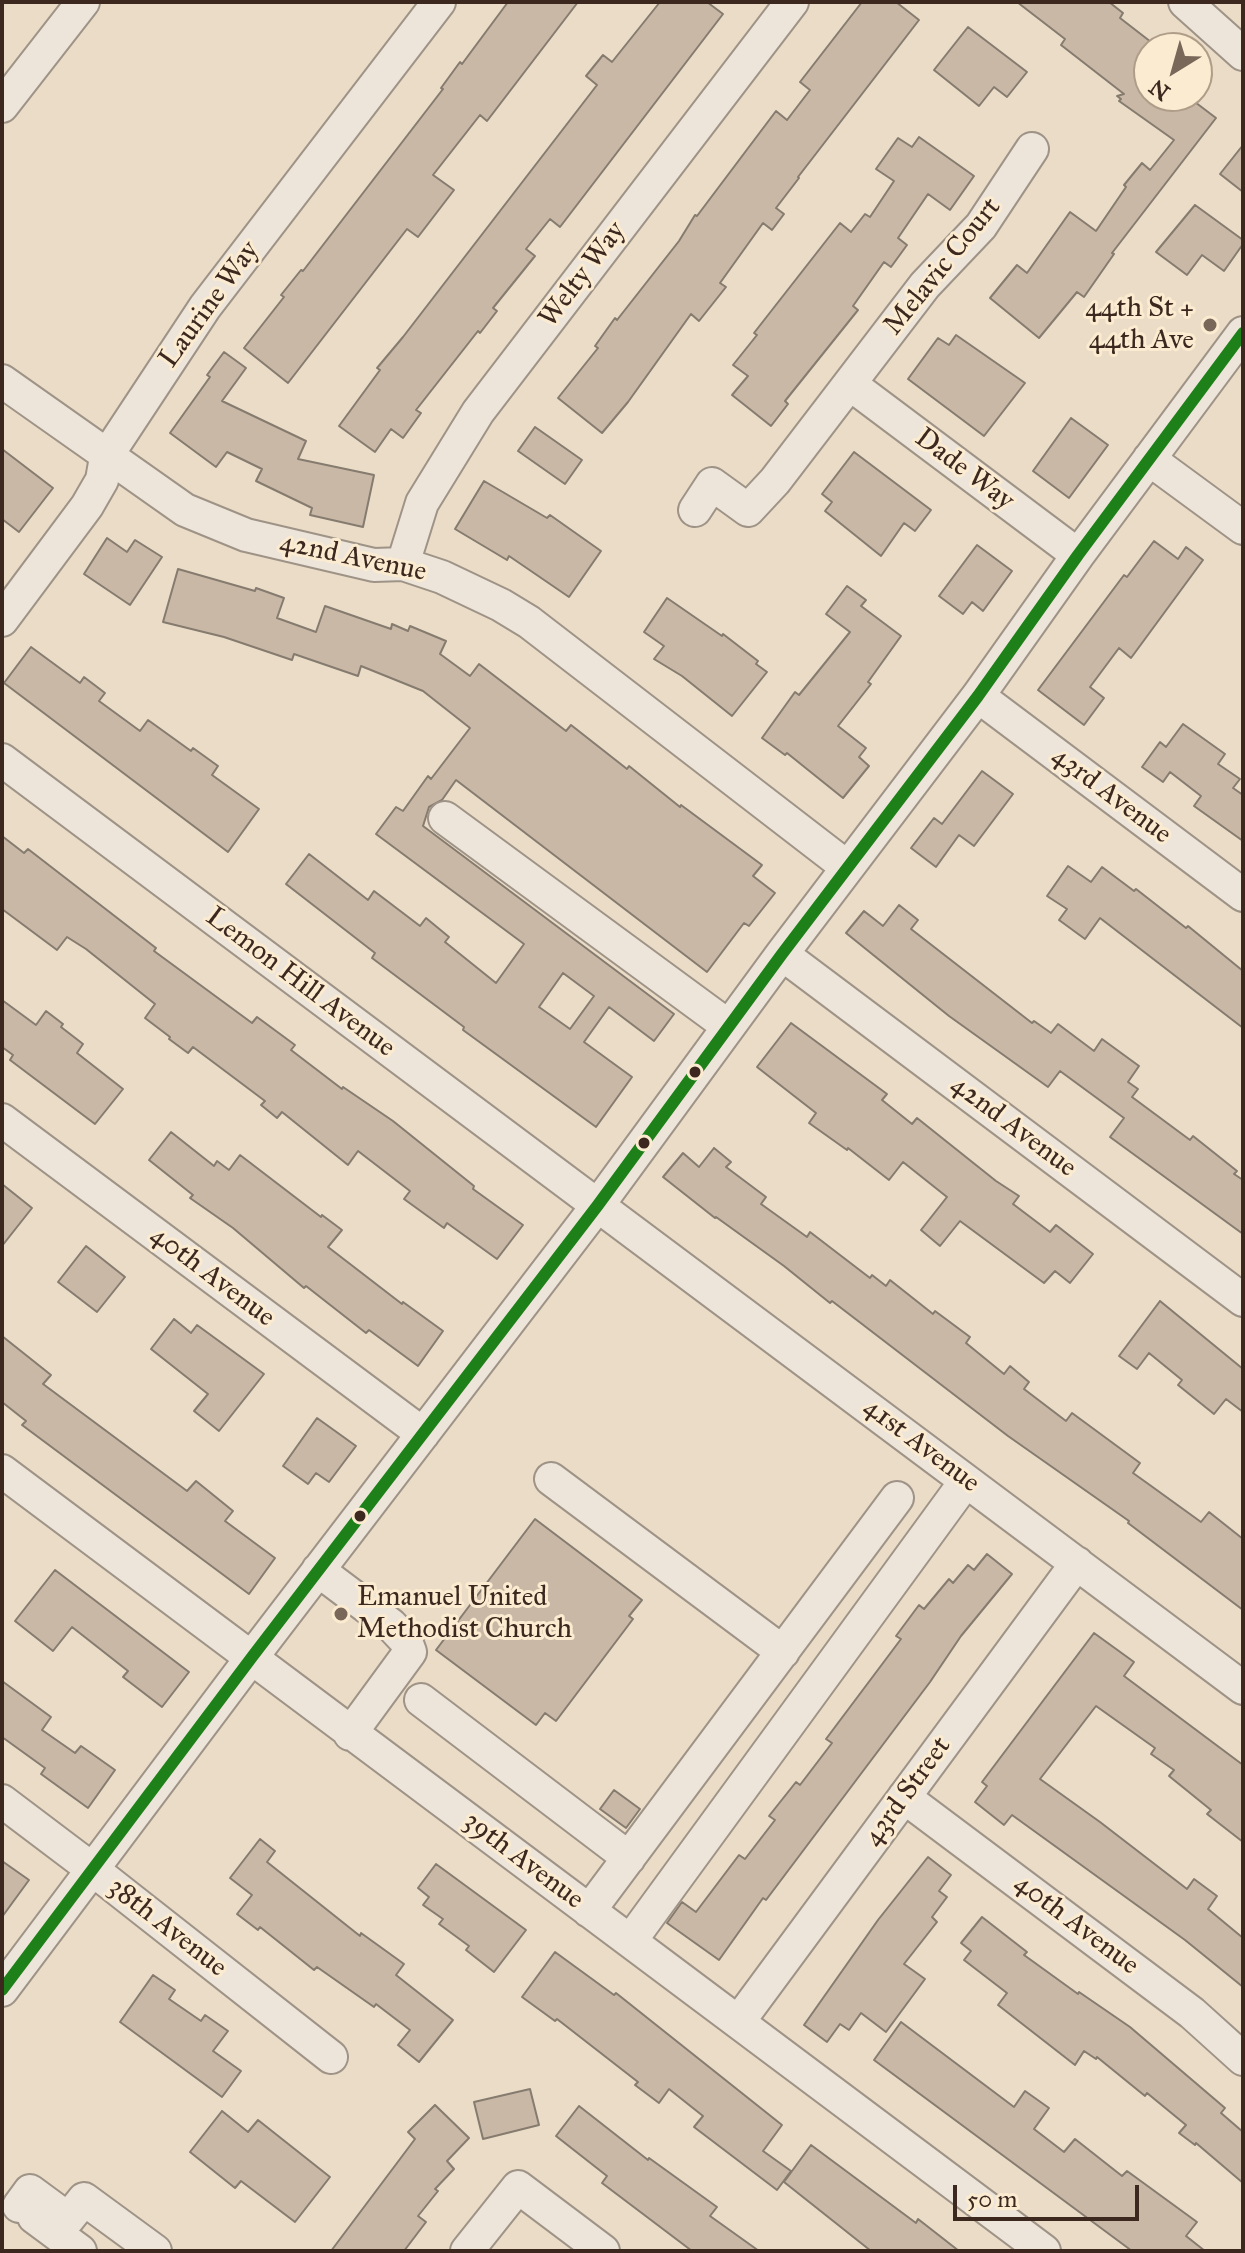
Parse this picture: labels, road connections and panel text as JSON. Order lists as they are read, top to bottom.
{
  "streets": {
    "street": [
      "Melavic Court",
      "Welty Way",
      "Laurine Way",
      "Dade Way",
      "42nd Avenue",
      "43rd Avenue",
      "Lemon Hill Avenue",
      "40th Avenue",
      "41st Avenue",
      "43rd Street",
      "39th Avenue",
      "38th Avenue"
    ]
  },
  "crossings": [
    ["Melavic Court", "Dade Way"],
    ["Welty Way", "42nd Avenue"],
    ["Laurine Way", "42nd Avenue"],
    ["Lemon Hill Avenue", "41st Avenue"],
    ["40th Avenue", "43rd Street"],
    ["41st Avenue", "43rd Street"],
    ["43rd Street", "39th Avenue"]
  ],
  "places": ["44th St + 44th Ave", "Emanuel United Methodist Church"],
  "scale_bar": "50 m",
  "north": "bottom left"
}
